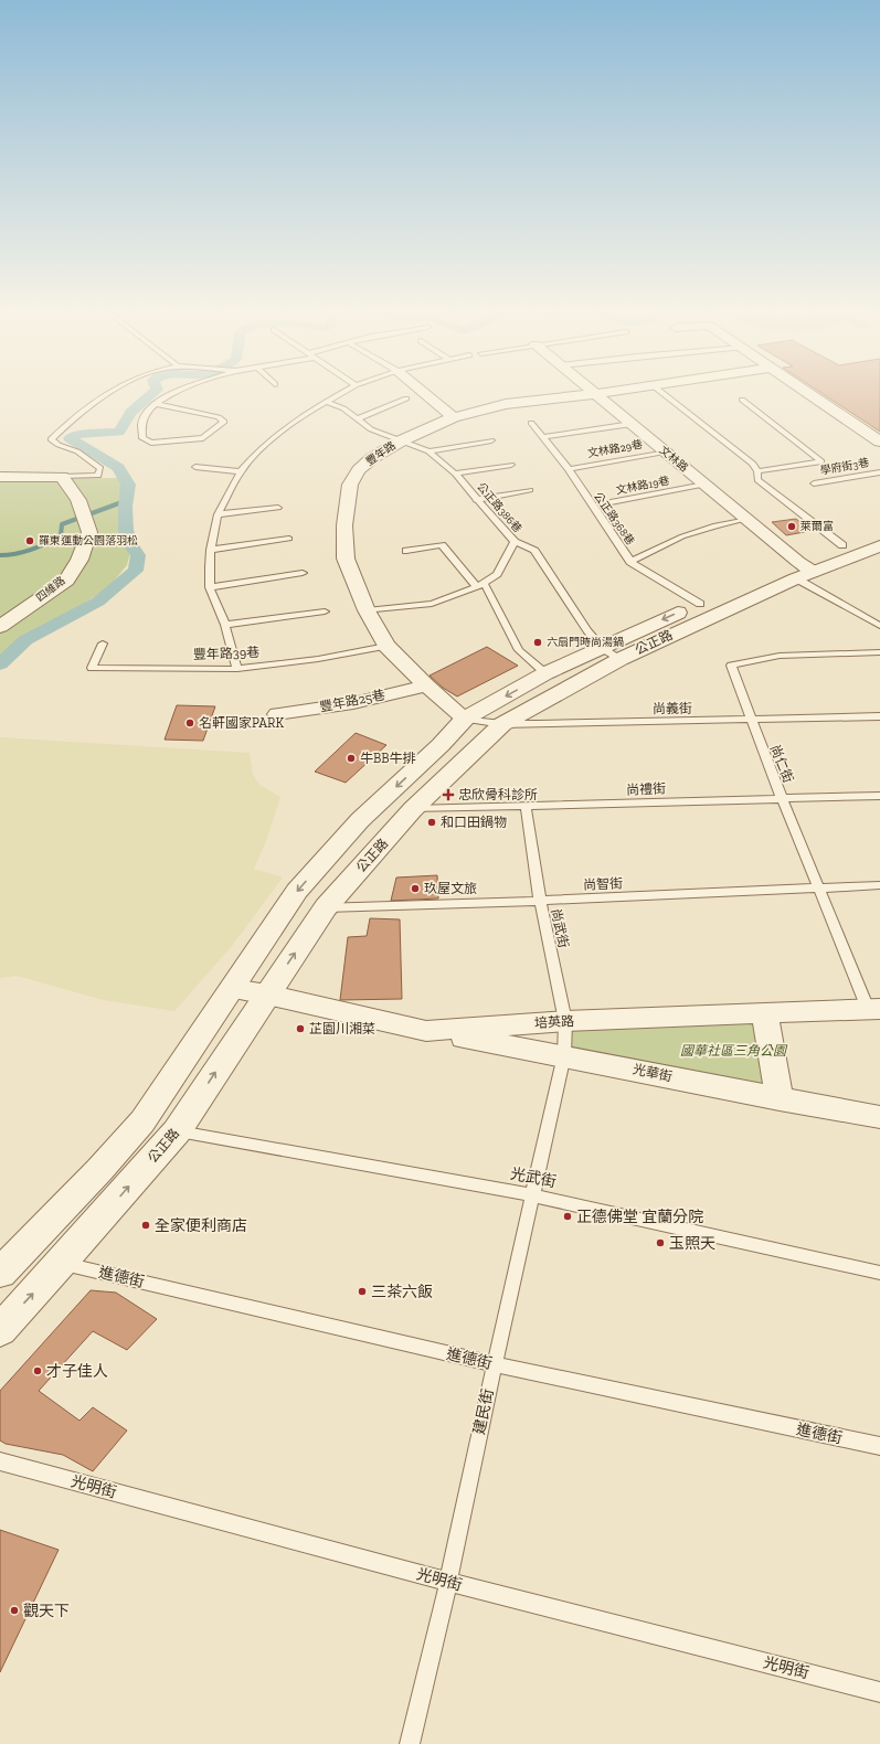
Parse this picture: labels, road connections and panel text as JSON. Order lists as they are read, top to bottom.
{
  "streets": {
    "street": [
      "豐年路",
      "文林路",
      "四維路",
      "公正路",
      "豐年路25巷",
      "培英路",
      "光華街"
    ],
    "lane": [
      "文林路29巷",
      "學府街3巷",
      "文林路19巷",
      "公正路386巷",
      "公正路368巷",
      "豐年路39巷",
      "尚義街",
      "尚仁街",
      "尚禮街",
      "尚智街",
      "尚武街",
      "光武街",
      "進德街",
      "建民街",
      "光明街"
    ]
  },
  "crossings": [
    ["文林路29巷", "文林路"],
    ["文林路29巷", "公正路368巷"],
    ["豐年路", "文林路"],
    ["豐年路", "公正路386巷"],
    ["豐年路", "公正路"],
    ["豐年路", "豐年路39巷"],
    ["豐年路", "豐年路25巷"],
    ["豐年路", "尚義街"],
    ["文林路", "文林路19巷"],
    ["文林路", "公正路"],
    ["公正路386巷", "公正路"],
    ["公正路368巷", "公正路"],
    ["公正路", "尚義街"],
    ["公正路", "尚禮街"],
    ["公正路", "尚智街"],
    ["公正路", "培英路"],
    ["公正路", "光武街"],
    ["公正路", "進德街"],
    ["尚義街", "尚仁街"],
    ["尚仁街", "尚禮街"],
    ["尚仁街", "尚智街"],
    ["尚仁街", "培英路"],
    ["尚禮街", "尚武街"],
    ["尚智街", "尚武街"],
    ["尚武街", "培英路"],
    ["尚武街", "光華街"],
    ["尚武街", "建民街"],
    ["培英路", "光華街"],
    ["光華街", "建民街"],
    ["光武街", "建民街"],
    ["進德街", "建民街"],
    ["建民街", "光明街"]
  ],
  "parks": ["國華社區三角公園"],
  "places": {
    "other": [
      "萊爾富",
      "羅東運動公園落羽松",
      "六扇門時尚湯鍋",
      "名軒國家PARK",
      "牛BB牛排",
      "和口田鍋物",
      "玖屋文旅",
      "芷園川湘菜",
      "正德佛堂 宜蘭分院",
      "全家便利商店",
      "玉照天",
      "三茶六飯",
      "才子佳人",
      "觀天下"
    ],
    "health": ["忠欣骨科診所"]
  }
}
